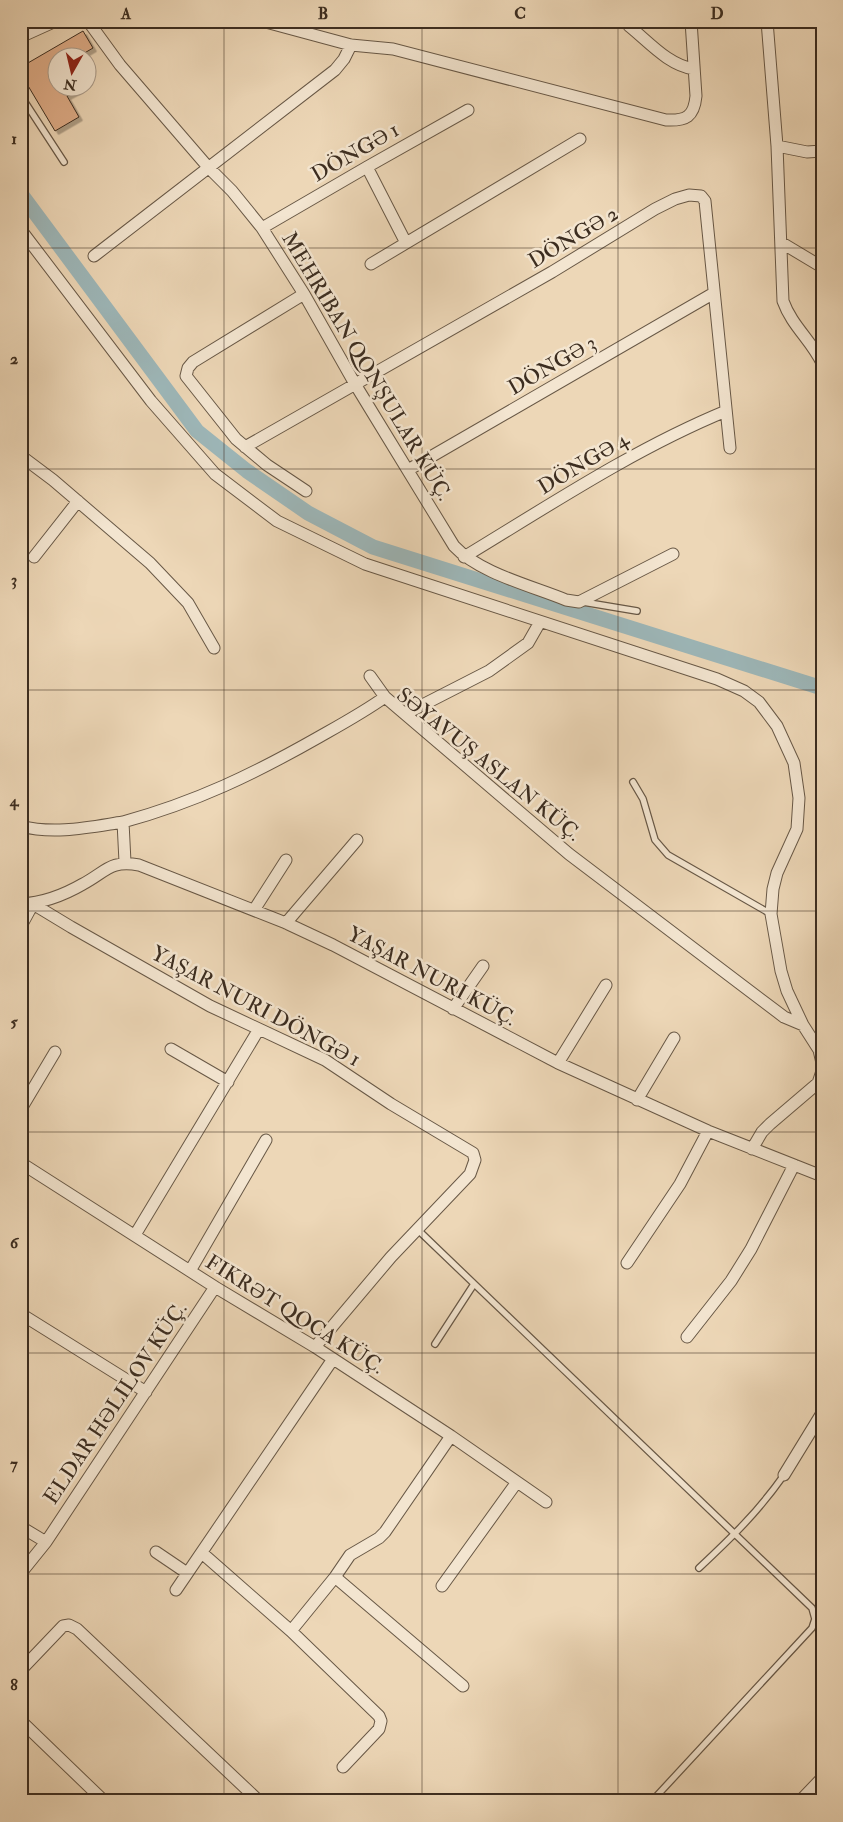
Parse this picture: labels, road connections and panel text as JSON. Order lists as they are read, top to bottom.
{
  "streets": {
    "street": [
      "DÖNGƏ 1",
      "DÖNGƏ 2",
      "DÖNGƏ 3",
      "MEHRIBAN QONŞULAR KÜÇ.",
      "DÖNGƏ 4",
      "SƏYAVUŞ ASLAN KÜÇ.",
      "YAŞAR NURI KÜÇ.",
      "YAŞAR NURI DÖNGƏ 1",
      "FIKRƏT QOCA KÜÇ.",
      "ELDAR HƏLILOV KÜÇ."
    ]
  },
  "crossings": [
    ["DÖNGƏ 1", "MEHRIBAN QONŞULAR KÜÇ."],
    ["DÖNGƏ 2", "DÖNGƏ 3"],
    ["DÖNGƏ 2", "MEHRIBAN QONŞULAR KÜÇ."],
    ["DÖNGƏ 2", "DÖNGƏ 4"],
    ["DÖNGƏ 3", "MEHRIBAN QONŞULAR KÜÇ."],
    ["MEHRIBAN QONŞULAR KÜÇ.", "DÖNGƏ 4"],
    ["YAŞAR NURI DÖNGƏ 1", "FIKRƏT QOCA KÜÇ."],
    ["FIKRƏT QOCA KÜÇ.", "ELDAR HƏLILOV KÜÇ."]
  ],
  "north": "bottom",
  "grid": {
    "columns": [
      "A",
      "B",
      "C",
      "D"
    ],
    "rows": [
      "1",
      "2",
      "3",
      "4",
      "5",
      "6",
      "7",
      "8"
    ]
  }
}
